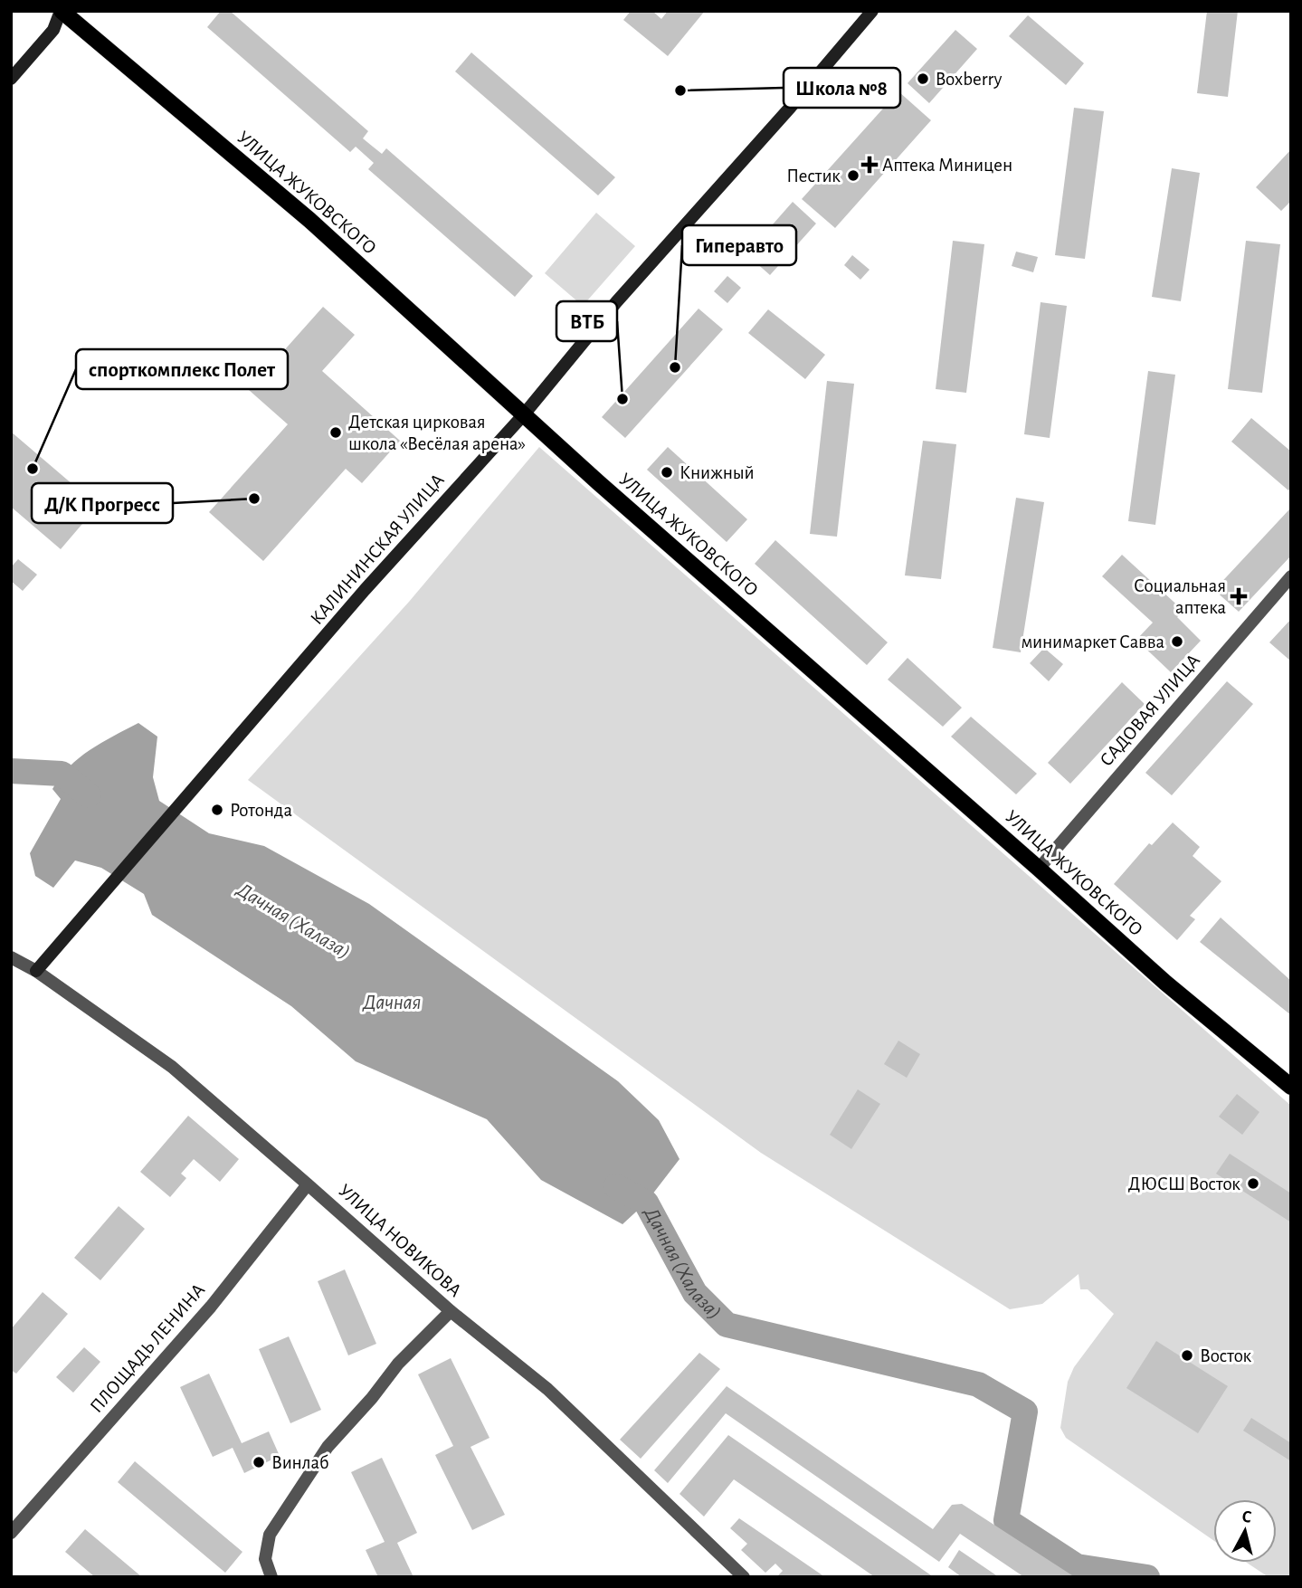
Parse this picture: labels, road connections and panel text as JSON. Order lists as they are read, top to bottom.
{
  "streets": {
    "main road": ["УЛИЦА ЖУКОВСКОГО"],
    "street": [
      "КАЛИНИНСКАЯ УЛИЦА",
      "САДОВАЯ УЛИЦА",
      "УЛИЦА НОВИКОВА",
      "ПЛОЩАДЬ ЛЕНИНА"
    ]
  },
  "crossings": [
    ["УЛИЦА ЖУКОВСКОГО", "КАЛИНИНСКАЯ УЛИЦА"],
    ["УЛИЦА ЖУКОВСКОГО", "САДОВАЯ УЛИЦА"],
    ["КАЛИНИНСКАЯ УЛИЦА", "УЛИЦА НОВИКОВА"],
    ["УЛИЦА НОВИКОВА", "ПЛОЩАДЬ ЛЕНИНА"]
  ],
  "water": ["Дачная (Халаза)", "Дачная"],
  "places": {
    "other": [
      "Boxberry",
      "Школа №8",
      "Пестик",
      "Гиперавто",
      "ВТБ",
      "Детская цирковая школа «Весёлая арена»",
      "спорткомплекс Полет",
      "Книжный",
      "Д/К Прогресс",
      "минимаркет Савва",
      "Ротонда",
      "ДЮСШ Восток",
      "Восток",
      "Винлаб"
    ],
    "health": ["Аптека Миницен", "Социальная аптека"]
  },
  "north": "top"
}
